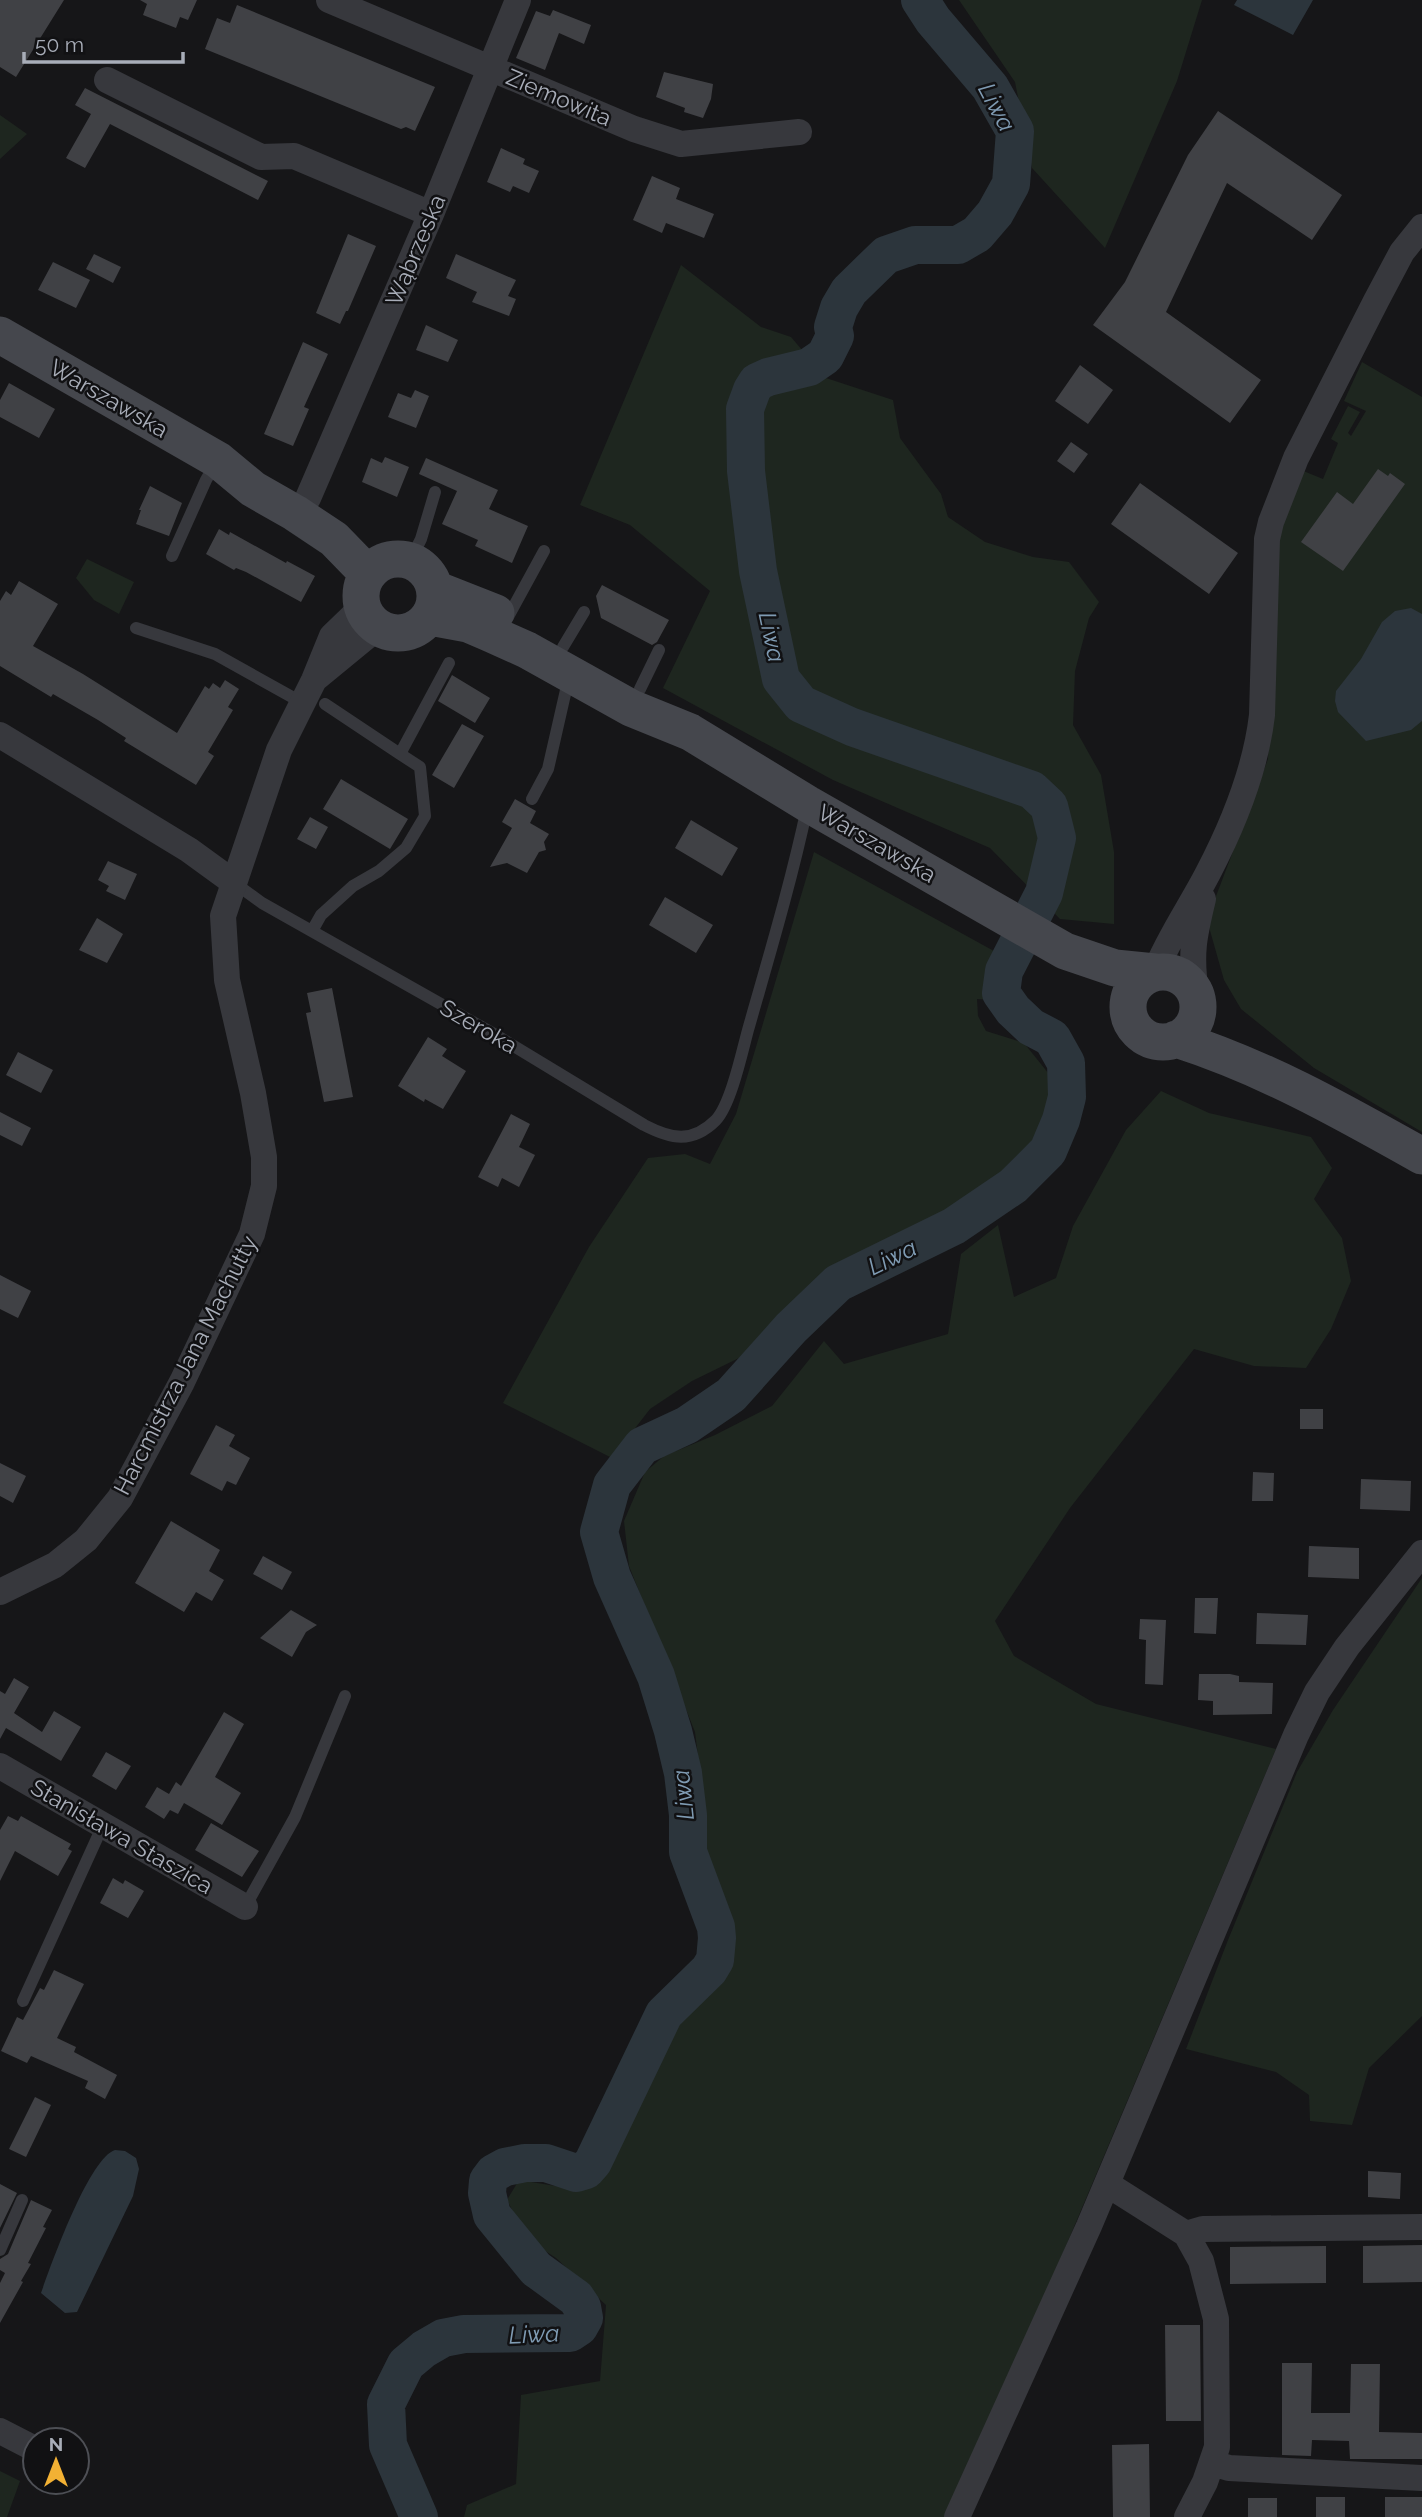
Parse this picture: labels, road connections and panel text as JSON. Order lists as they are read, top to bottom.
{
  "streets": {
    "main road": ["Warszawska"],
    "street": [
      "Ziemowita",
      "Wąbrzeska",
      "Harcmistrza Jana Machutty",
      "Stanisława Staszica"
    ],
    "lane": ["Szeroka"]
  },
  "crossings": [
    ["Ziemowita", "Wąbrzeska"],
    ["Wąbrzeska", "Warszawska"],
    ["Warszawska", "Szeroka"],
    ["Warszawska", "Harcmistrza Jana Machutty"],
    ["Szeroka", "Harcmistrza Jana Machutty"]
  ],
  "water": ["Liwa"],
  "scale_bar": "50 m",
  "north": "top"
}
